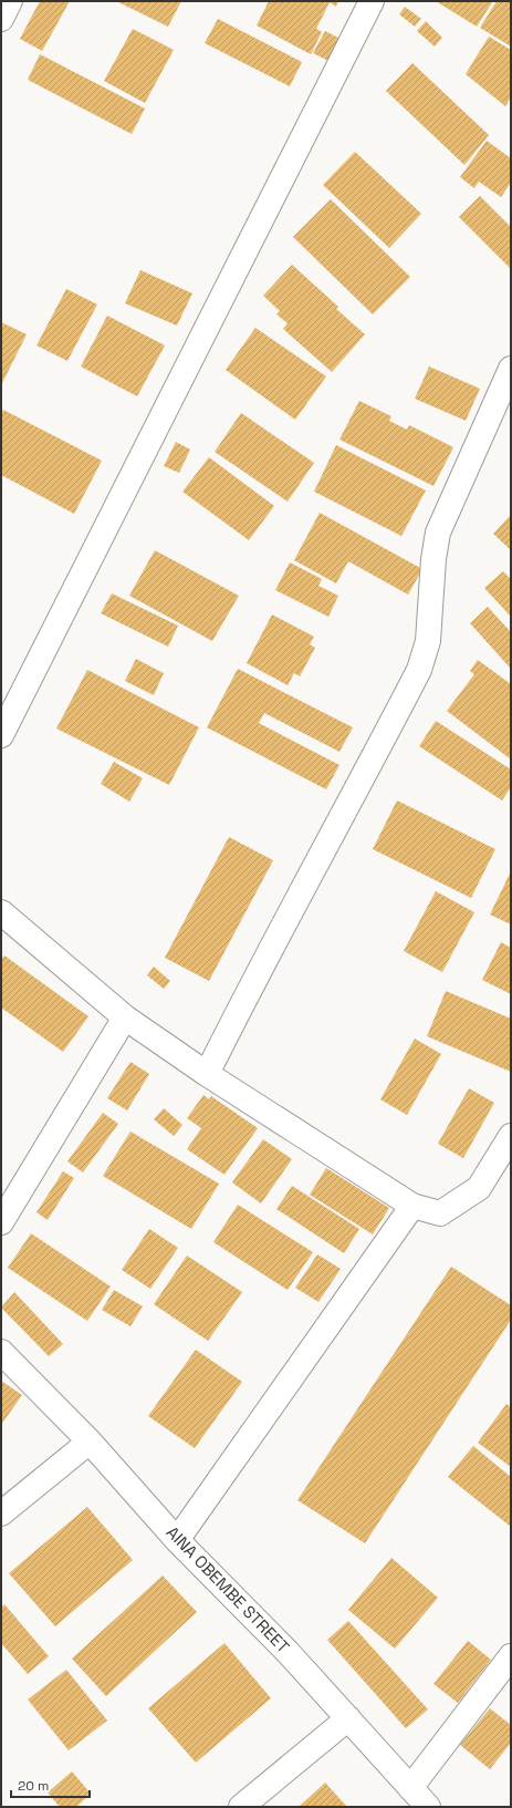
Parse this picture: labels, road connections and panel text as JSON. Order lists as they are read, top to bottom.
{
  "streets": {
    "street": ["AINA OBEMBE STREET"]
  },
  "scale_bar": "20 m"
}
